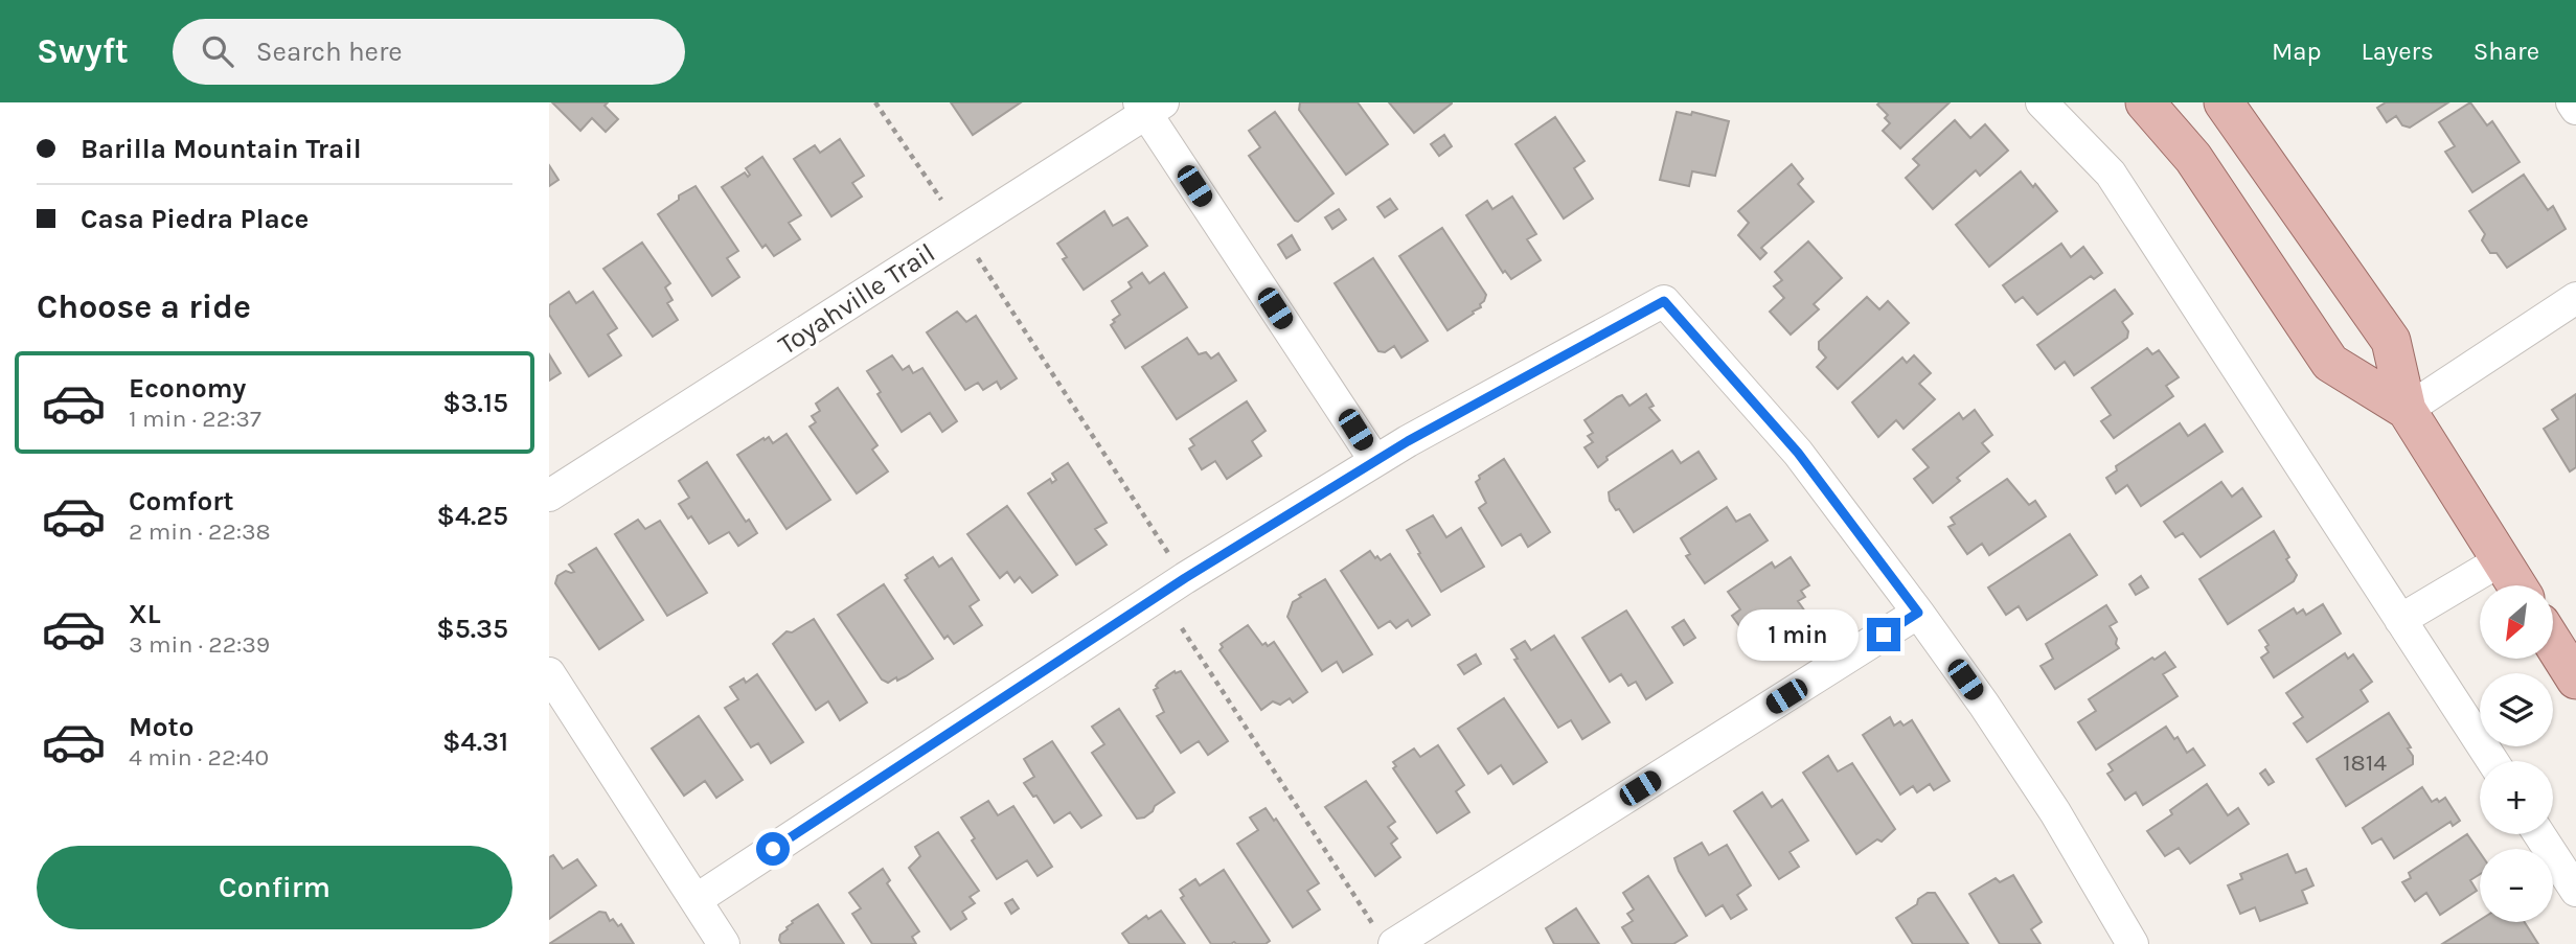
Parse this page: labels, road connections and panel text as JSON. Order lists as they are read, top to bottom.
{
  "streets": {
    "street": ["Toyahville Trail"]
  },
  "house_numbers": ["1814"],
  "north": "bottom left",
  "page": {
    "header": "Swyft",
    "search": "Search here",
    "nav": ["Map", "Layers", "Share"],
    "banner": ["Barilla Mountain Trail", "Casa Piedra Place"],
    "heading": "Choose a ride",
    "list": [
      {
        "name": "Economy",
        "note": "1 min · 22:37",
        "value": "$3.15"
      },
      {
        "name": "Comfort",
        "note": "2 min · 22:38",
        "value": "$4.25"
      },
      {
        "name": "XL",
        "note": "3 min · 22:39",
        "value": "$5.35"
      },
      {
        "name": "Moto",
        "note": "4 min · 22:40",
        "value": "$4.31"
      }
    ],
    "map_buttons": ["+", "−"],
    "bubble": "1 min",
    "buttons": "Confirm"
  }
}
